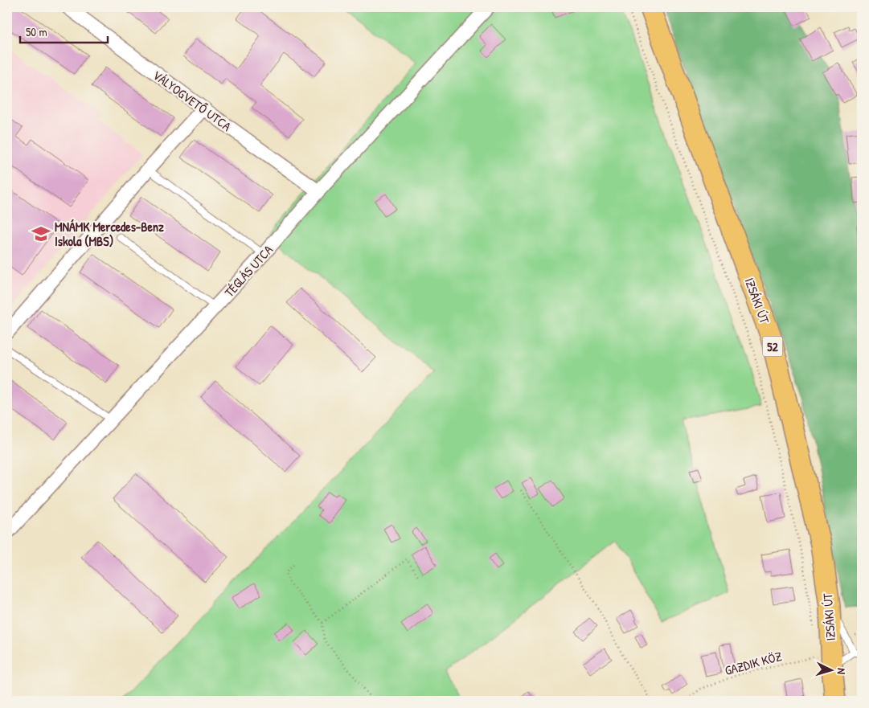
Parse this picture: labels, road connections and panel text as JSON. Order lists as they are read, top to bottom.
{
  "streets": {
    "main road": ["IZSÁKI ÚT", "52"],
    "street": ["VÁLYOGVETŐ UTCA", "TÉGLÁS UTCA"],
    "path": ["GAZDIK KÖZ"]
  },
  "crossings": [
    ["VÁLYOGVETŐ UTCA", "TÉGLÁS UTCA"],
    ["IZSÁKI ÚT", "GAZDIK KÖZ"]
  ],
  "places": {
    "school or university": ["MNÁMK Mercedes-Benz Iskola (MBS)"]
  },
  "scale_bar": "50 m",
  "north": "right"
}
